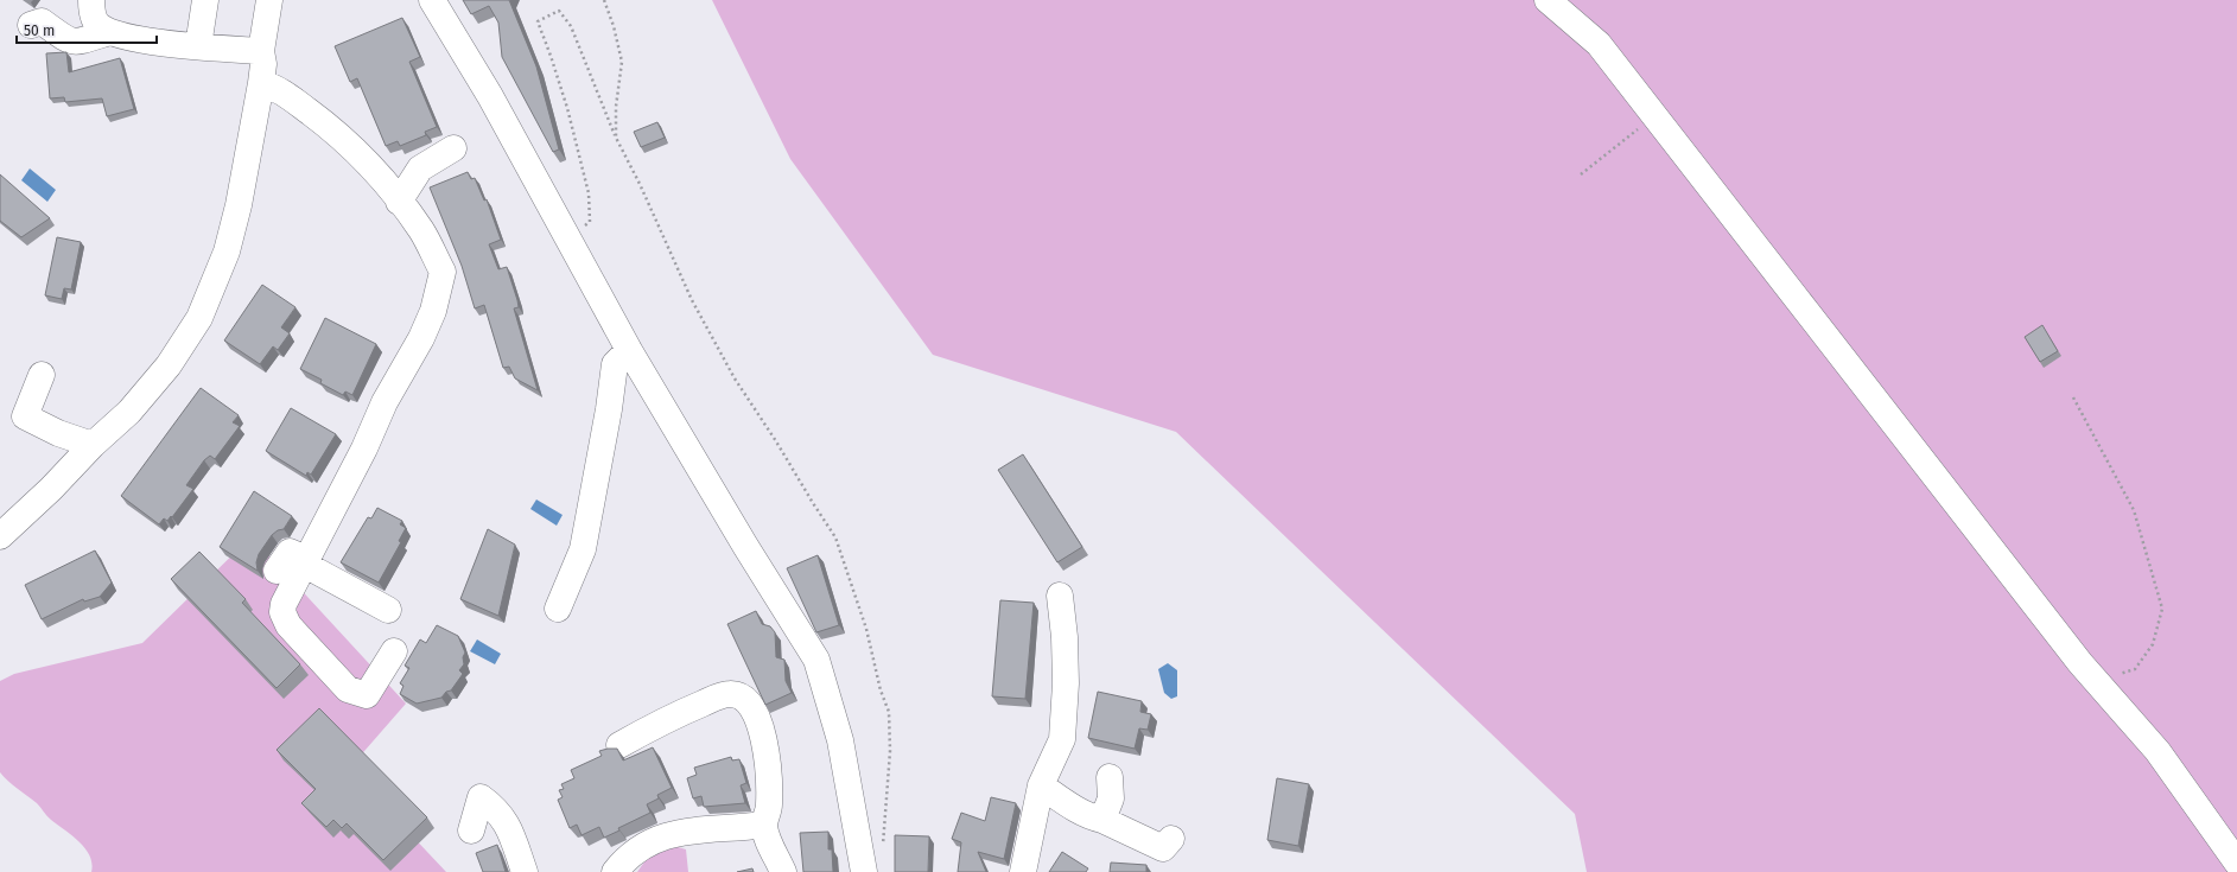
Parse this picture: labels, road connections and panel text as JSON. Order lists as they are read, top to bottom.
{
  "scale_bar": "50 m"
}
